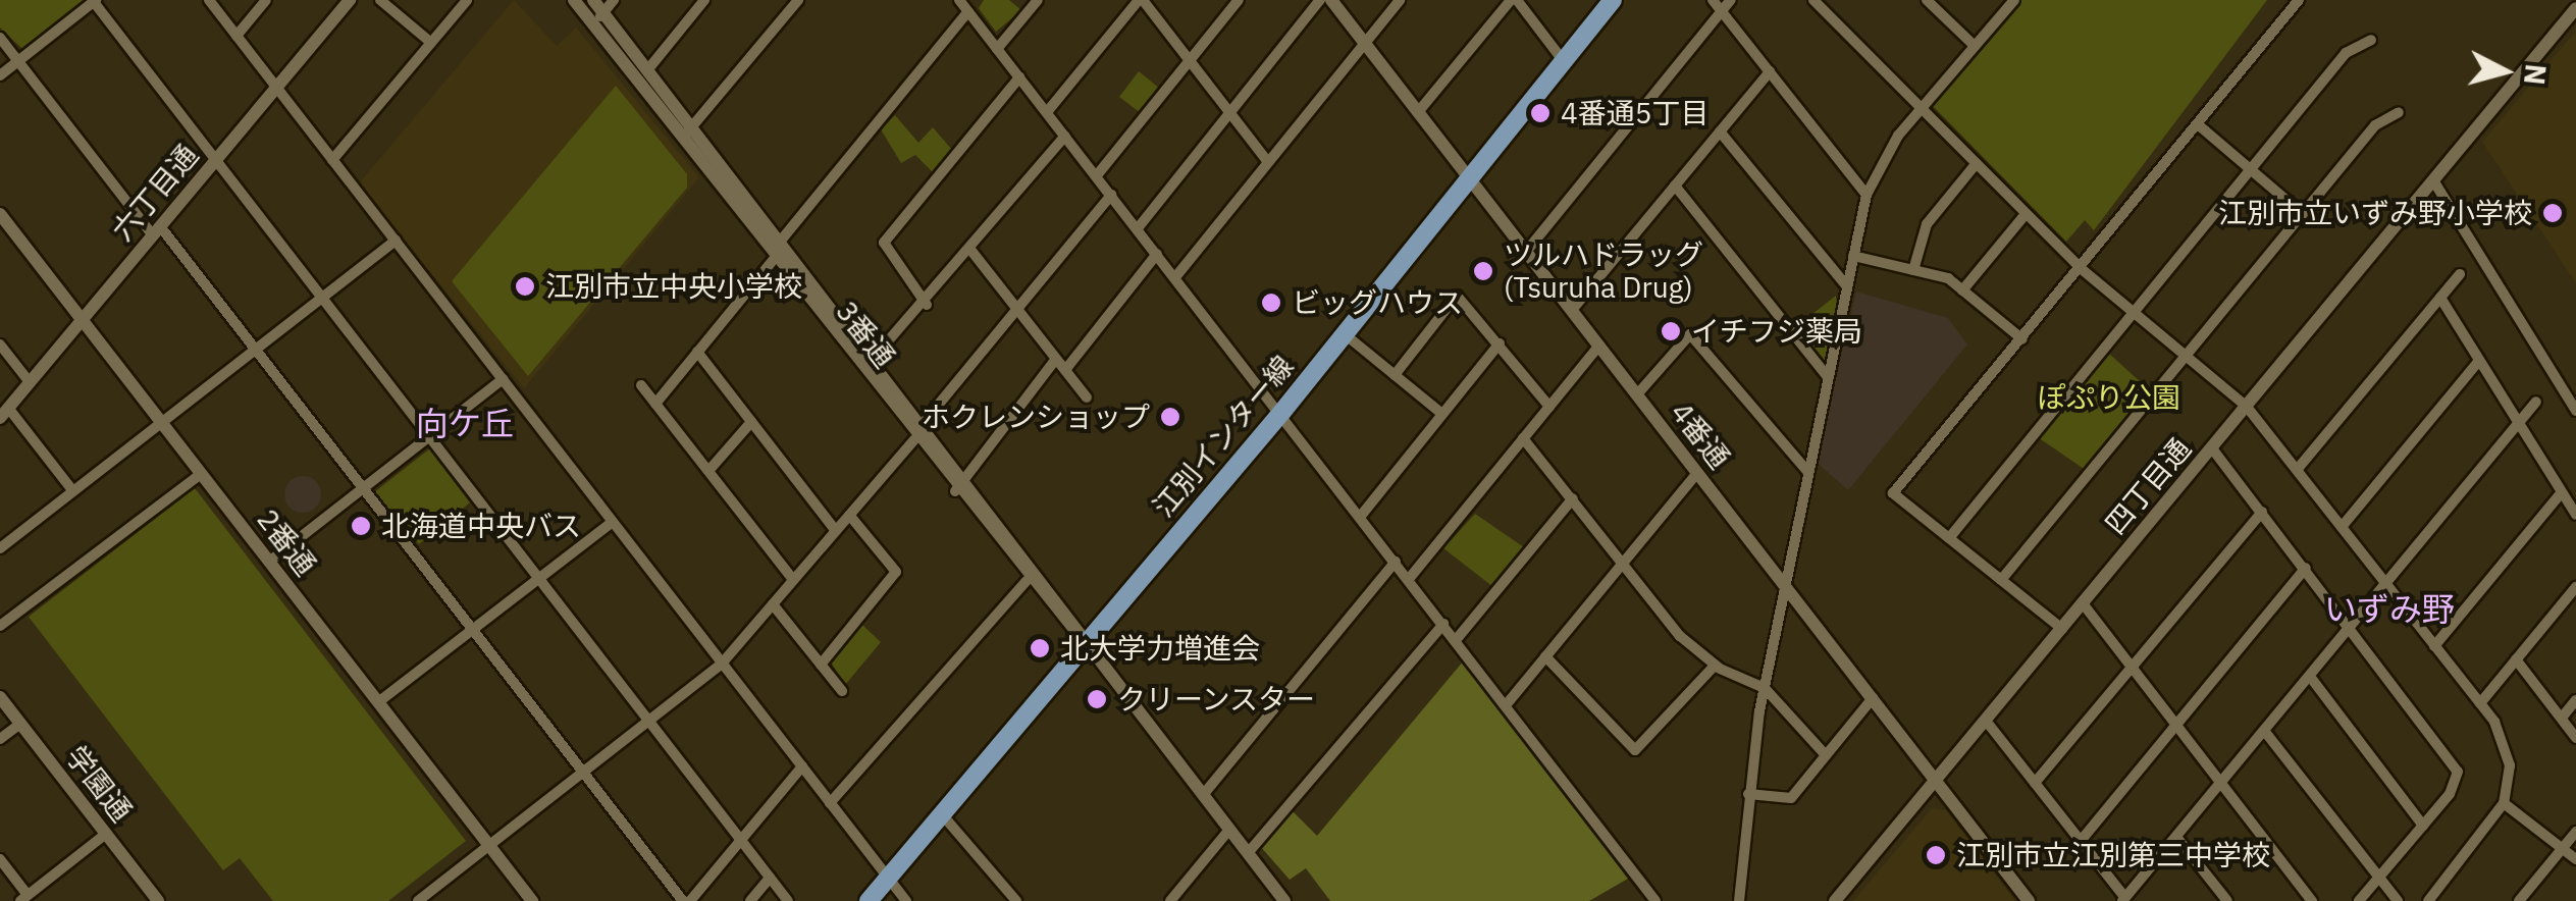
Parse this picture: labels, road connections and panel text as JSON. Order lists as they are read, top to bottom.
{
  "streets": {
    "main road": ["江別インター線"],
    "street": [
      "六丁目通",
      "3番通",
      "4番通",
      "四丁目通",
      "2番通",
      "学園通"
    ]
  },
  "crossings": [
    ["六丁目通", "2番通"],
    ["3番通", "江別インター線"],
    ["4番通", "江別インター線"],
    ["4番通", "四丁目通"]
  ],
  "districts": ["向ケ丘", "いずみ野"],
  "parks": ["ぽぷり公園"],
  "places": [
    "4番通5丁目",
    "江別市立いずみ野小学校",
    "ツルハドラッグ (Tsuruha Drug)",
    "江別市立中央小学校",
    "ビッグハウス",
    "イチフジ薬局",
    "ホクレンショップ",
    "北海道中央バス",
    "北大学力増進会",
    "クリーンスター",
    "江別市立江別第三中学校"
  ],
  "north": "right"
}
